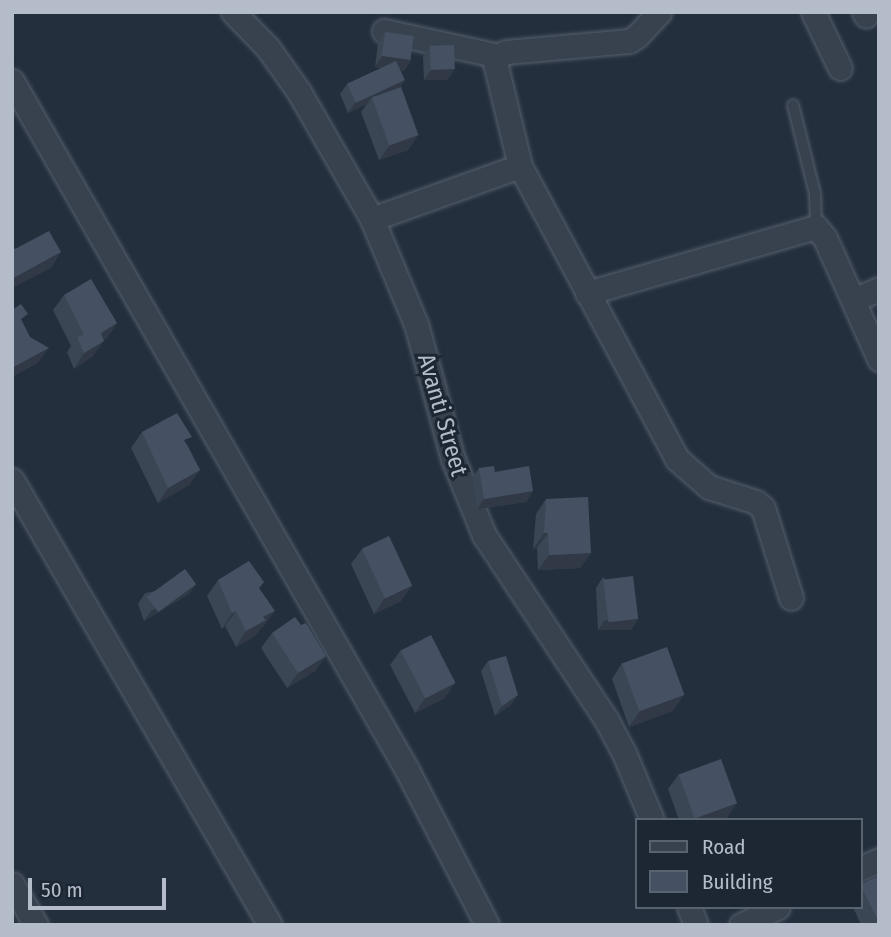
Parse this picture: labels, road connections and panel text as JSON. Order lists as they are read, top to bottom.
{
  "streets": {
    "street": ["Avanti Street"]
  },
  "legend": ["Road", "Building"],
  "scale_bar": "50 m"
}
